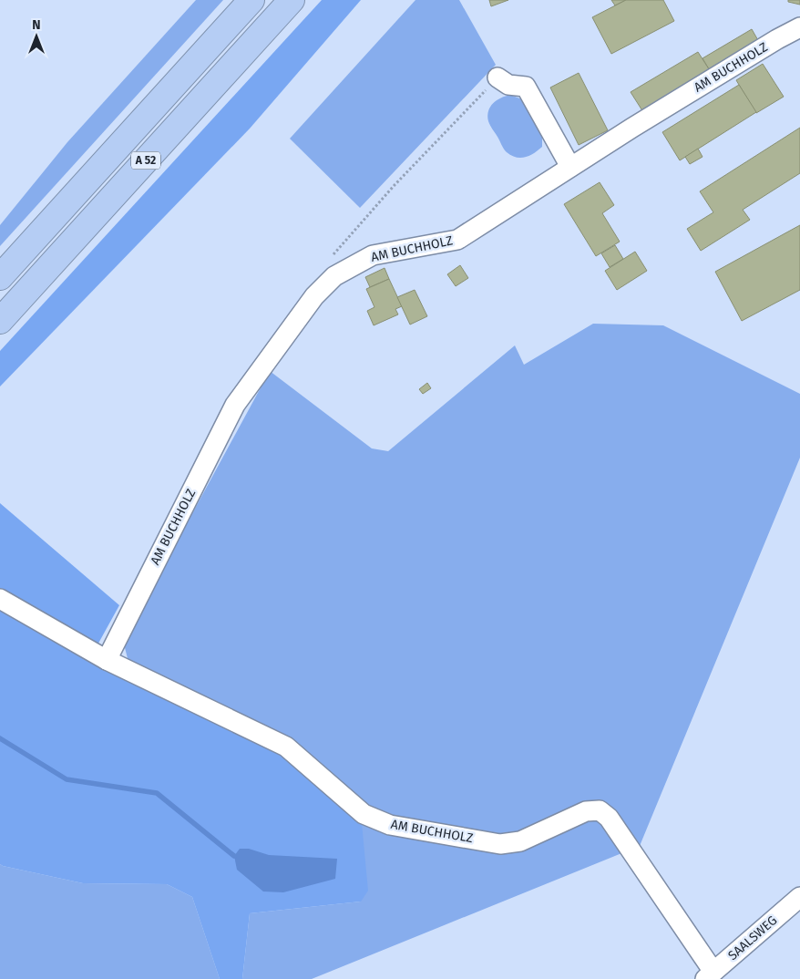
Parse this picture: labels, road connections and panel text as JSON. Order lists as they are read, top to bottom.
{
  "streets": {
    "highway": ["A 52"],
    "street": ["AM BUCHHOLZ", "SAALSWEG"]
  },
  "crossings": [
    ["AM BUCHHOLZ", "SAALSWEG"]
  ],
  "north": "top"
}
